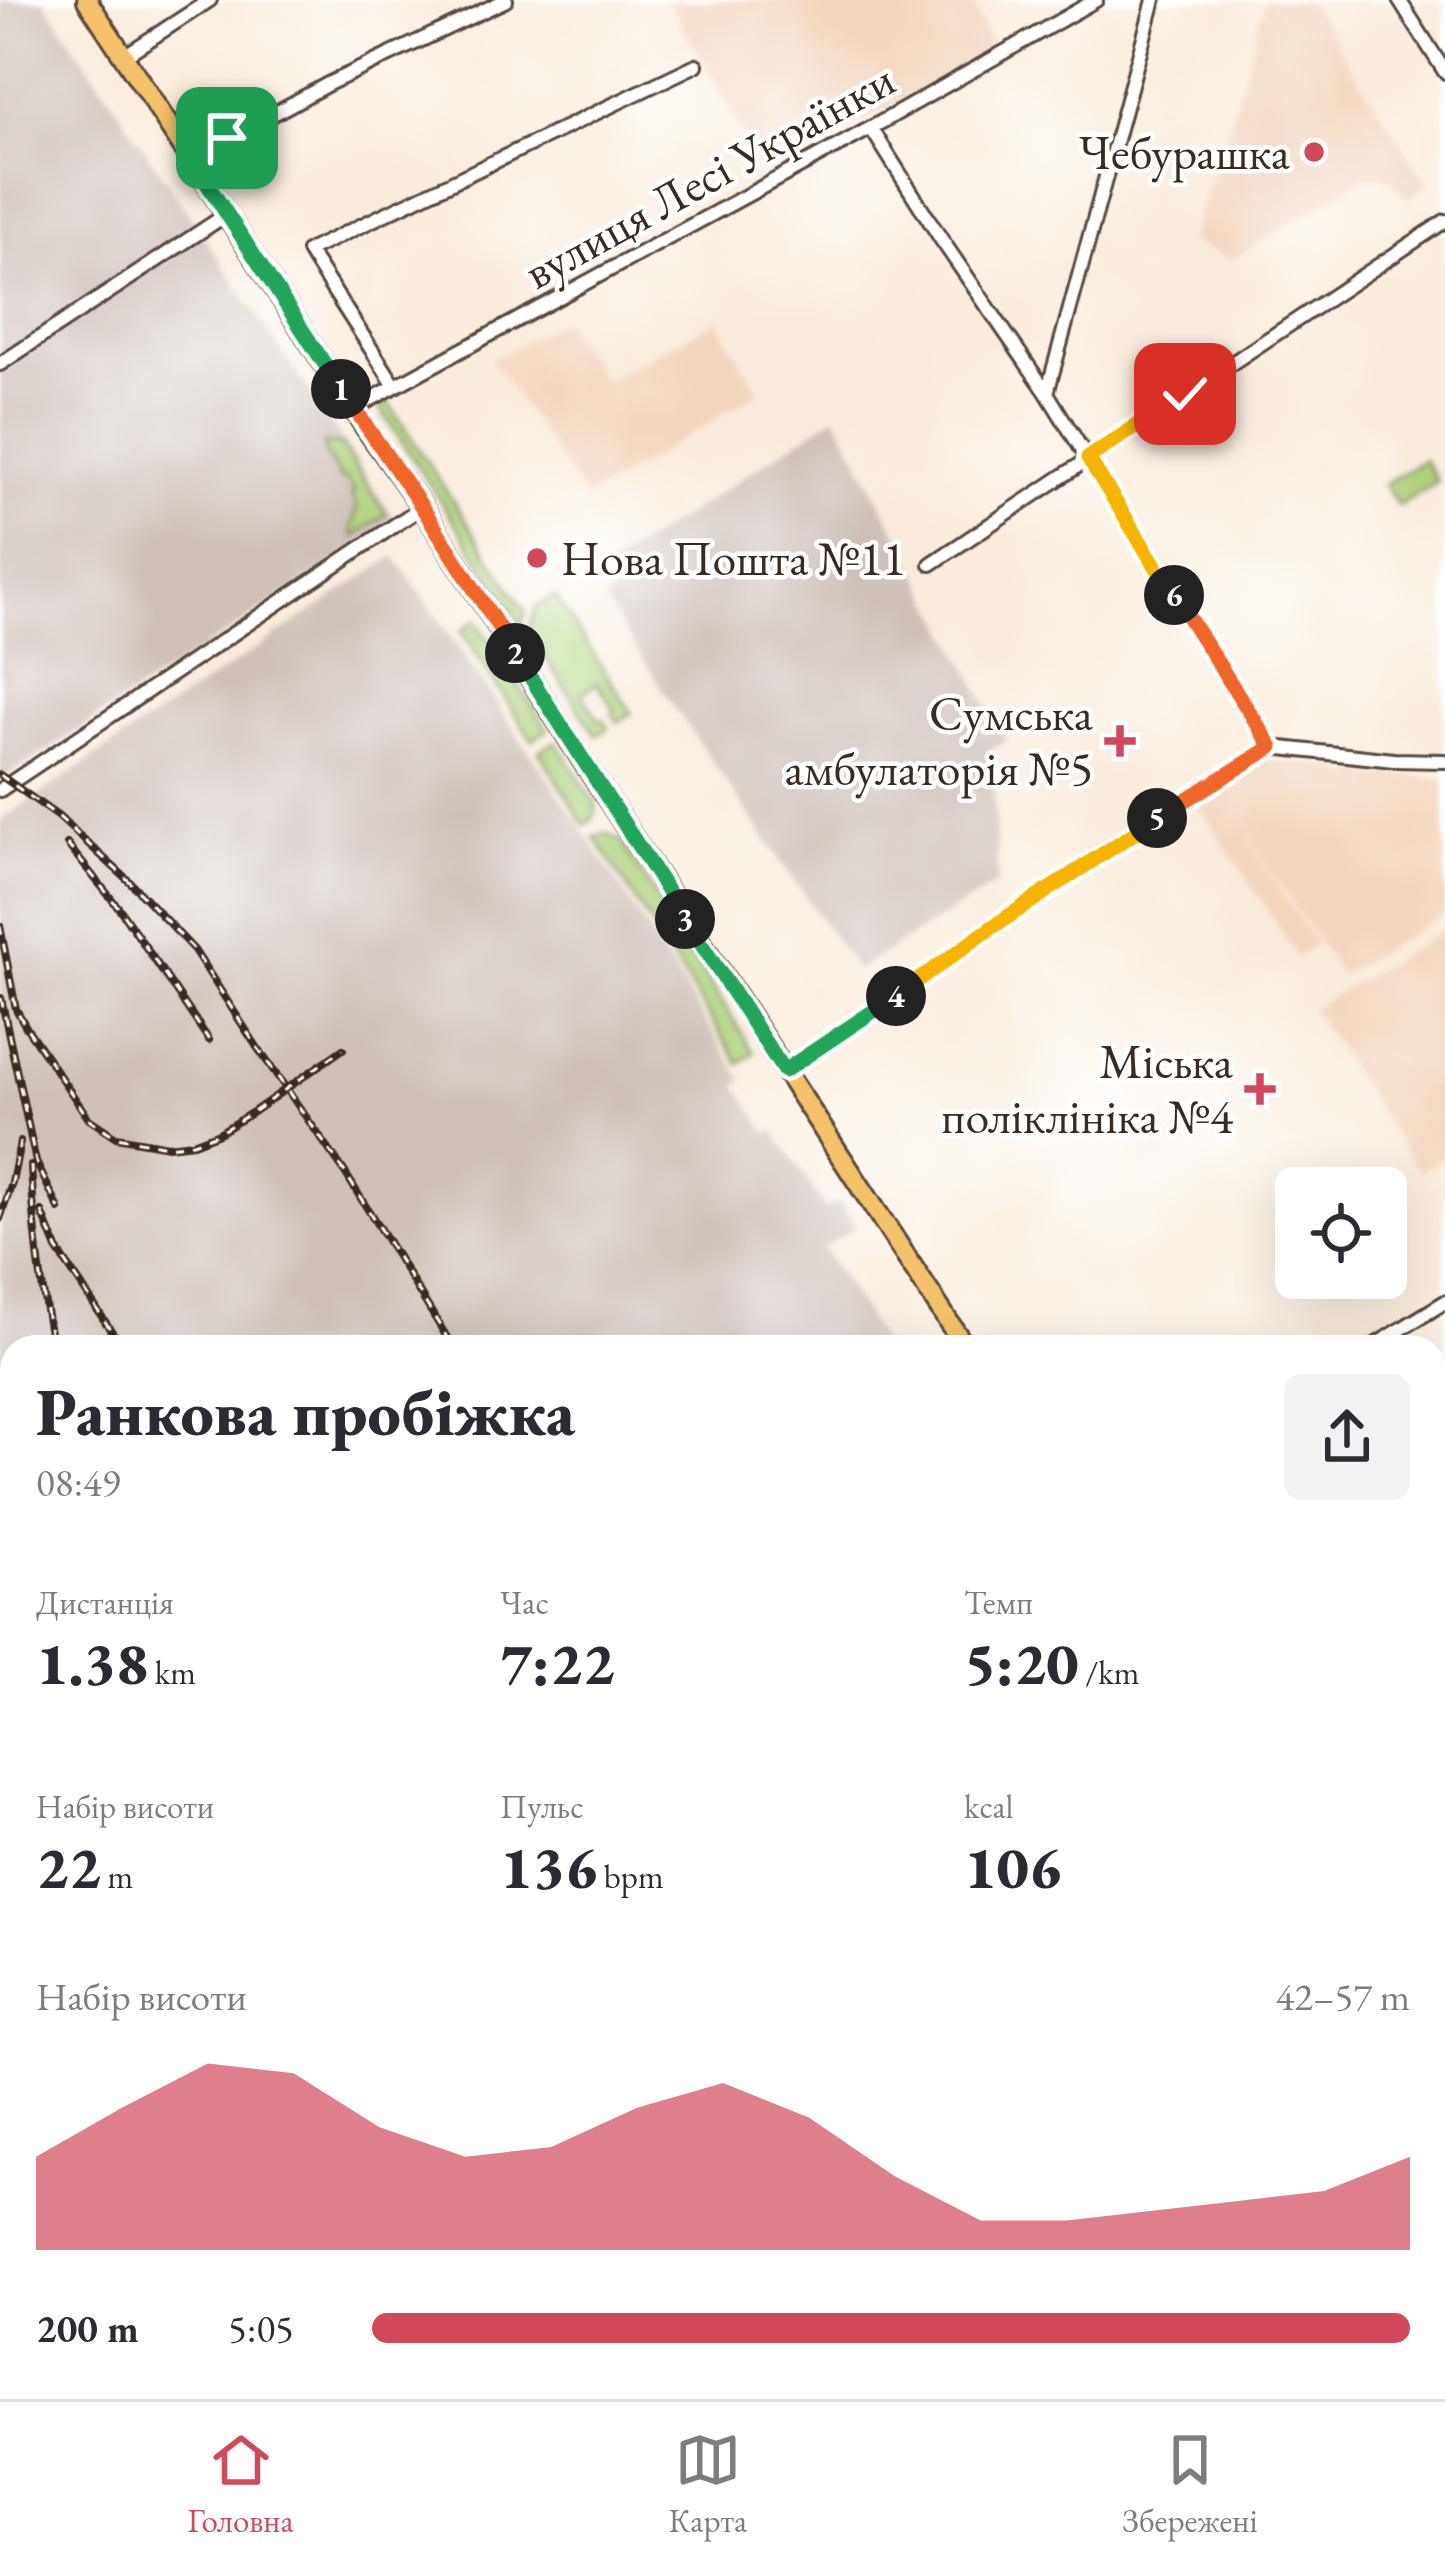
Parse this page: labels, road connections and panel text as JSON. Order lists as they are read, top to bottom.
{
  "streets": {
    "street": ["вулиця Лесі Українки"]
  },
  "places": {
    "other": ["Чебурашка", "Нова Пошта №11"],
    "health": ["Сумська амбулаторія №5", "Міська поліклініка №4"]
  },
  "page": {
    "pins": [
      "1",
      "6",
      "2",
      "5",
      "3",
      "4"
    ],
    "heading": ["Ранкова пробіжка", "08:49"],
    "stats": [
      ["Дистанція", "1.38 km"],
      ["Час", "7:22"],
      ["Темп", "5:20 /km"],
      ["Набір висоти", "22 m"],
      ["Пульс", "136 bpm"],
      ["kcal", "106"]
    ],
    "chart": ["Набір висоти", "42–57 m"],
    "list": [
      {
        "name": "200 m",
        "note": "5:05"
      }
    ],
    "tabs": ["Головна", "Карта", "Збережені"]
  }
}
